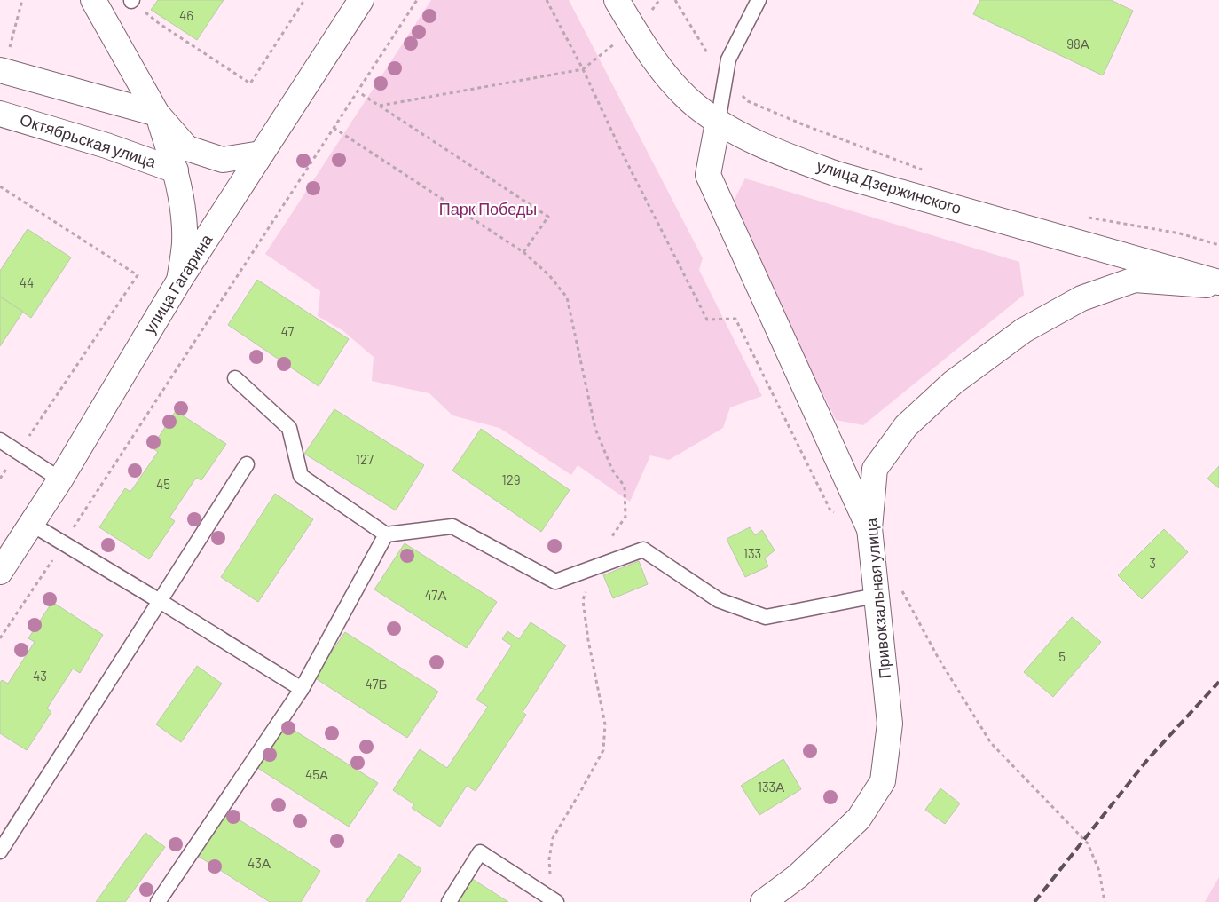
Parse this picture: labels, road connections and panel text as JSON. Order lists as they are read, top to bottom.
{
  "streets": {
    "street": [
      "Октябрьская улица",
      "улица Дзержинского",
      "улица Гагарина",
      "Привокзальная улица"
    ]
  },
  "parks": ["Парк Победы"],
  "house_numbers": [
    "46",
    "98А",
    "44",
    "47",
    "127",
    "129",
    "45",
    "133",
    "3",
    "47А",
    "5",
    "43",
    "47Б",
    "45А",
    "133А",
    "43А"
  ]
}
